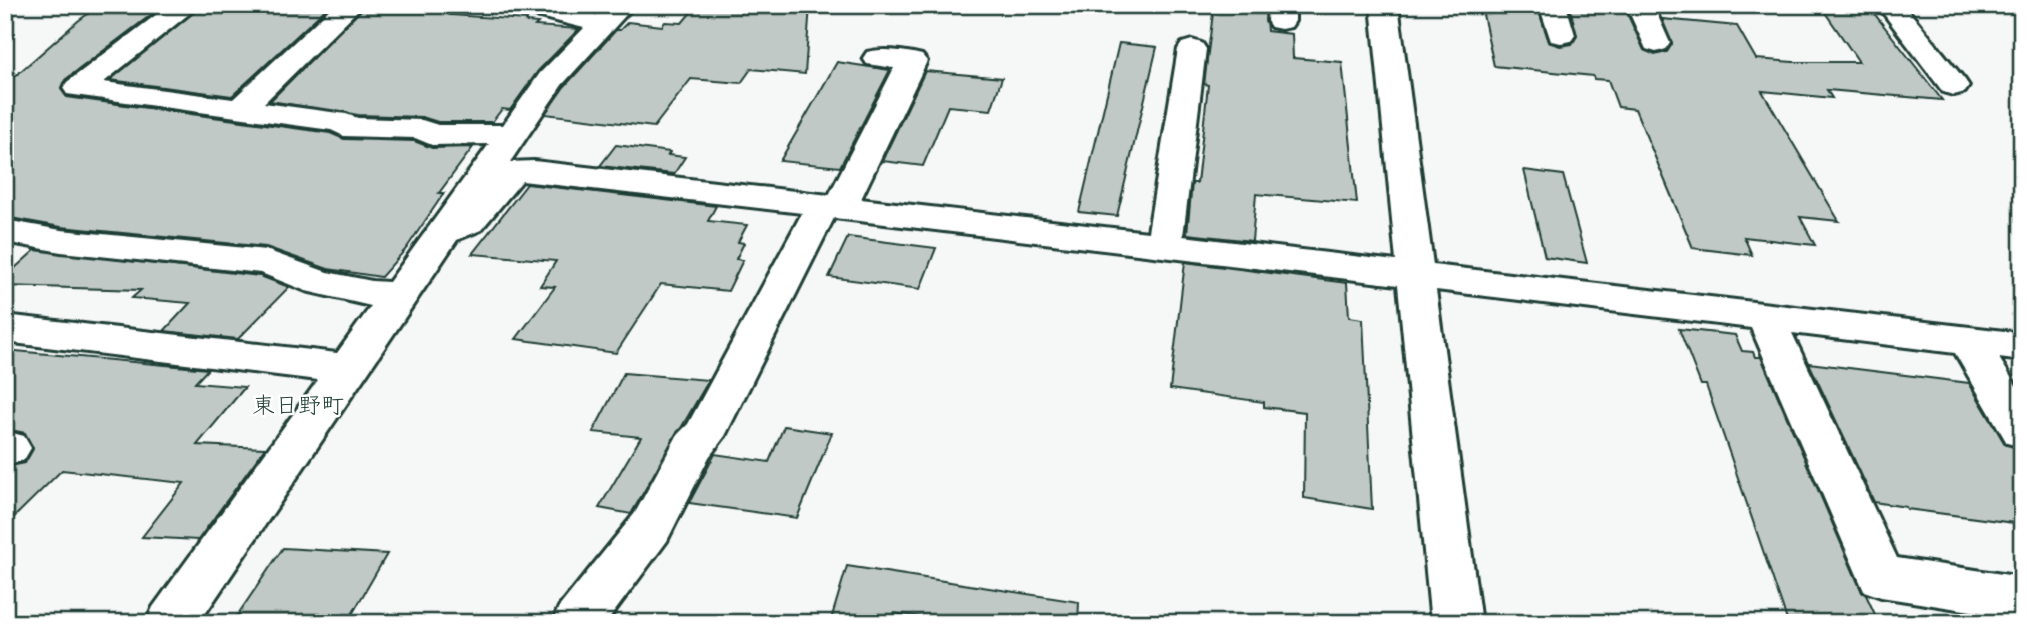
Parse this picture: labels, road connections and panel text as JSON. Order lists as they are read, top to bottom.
{
  "districts": ["東日野町"]
}
